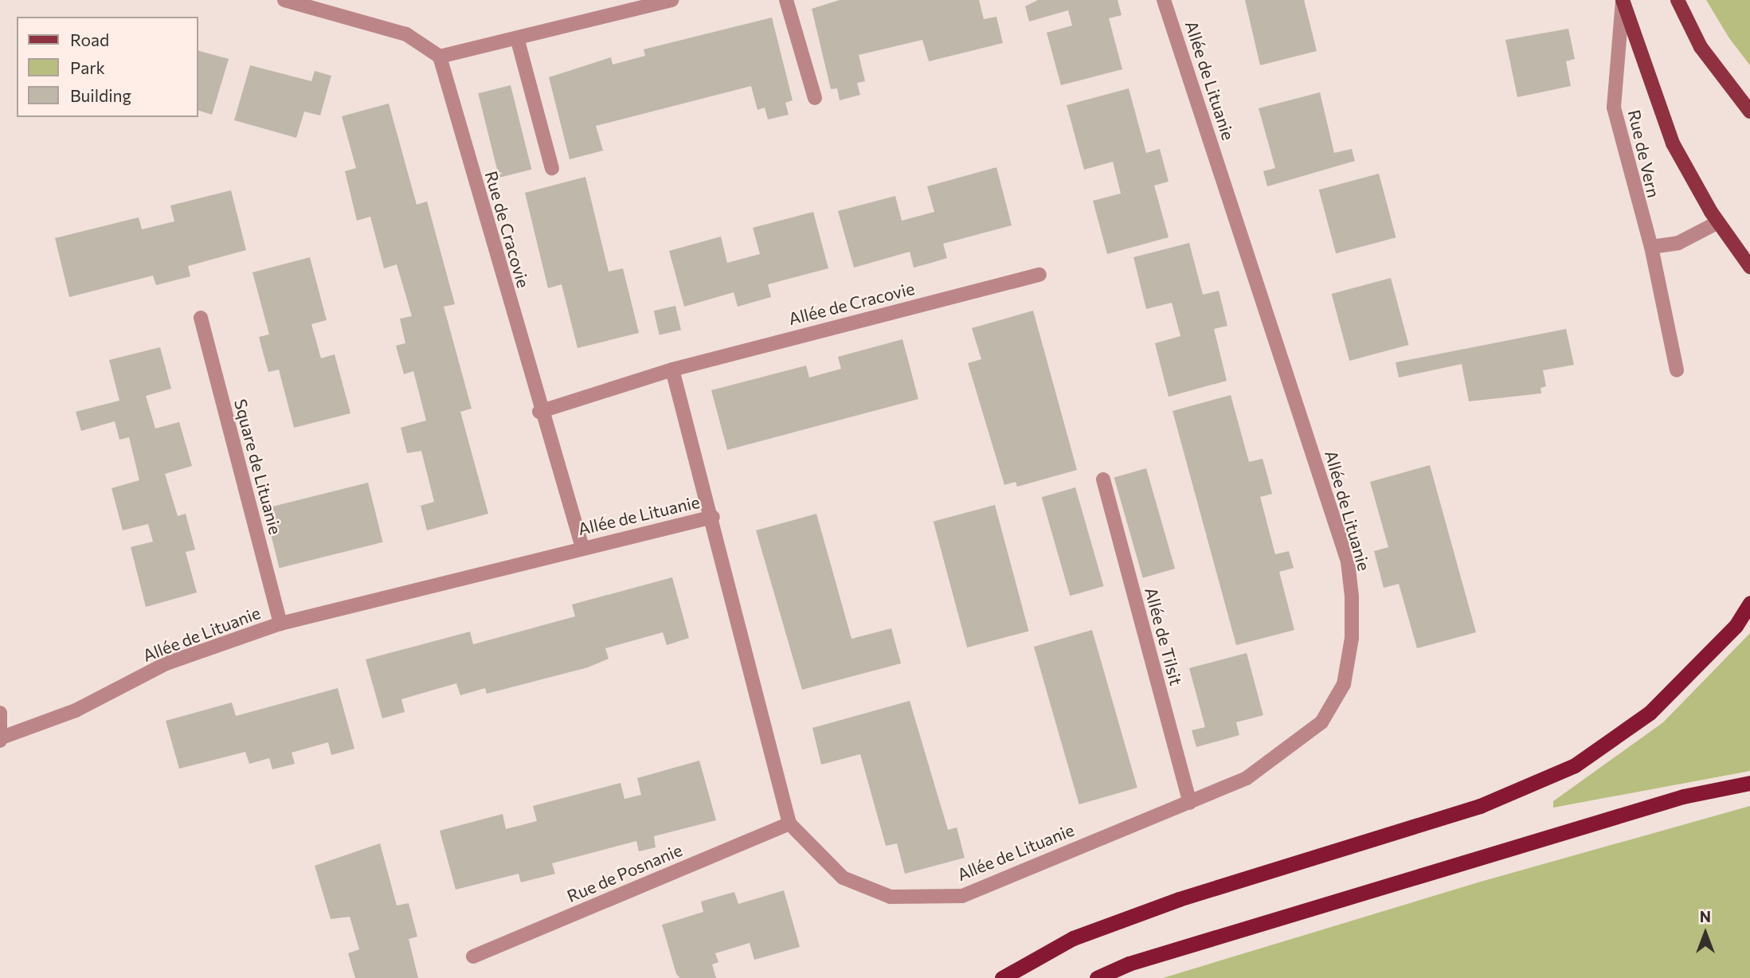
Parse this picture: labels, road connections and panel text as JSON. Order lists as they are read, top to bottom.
{
  "streets": {
    "main road": ["Rue de Vern"],
    "street": [
      "Allée de Lituanie",
      "Rue de Cracovie",
      "Allée de Cracovie",
      "Square de Lituanie",
      "Allée de Tilsit",
      "Rue de Posnanie"
    ]
  },
  "crossings": [
    ["Allée de Lituanie", "Rue de Cracovie"],
    ["Allée de Lituanie", "Square de Lituanie"],
    ["Allée de Lituanie", "Allée de Tilsit"],
    ["Allée de Lituanie", "Rue de Posnanie"],
    ["Rue de Cracovie", "Allée de Cracovie"]
  ],
  "legend": ["Road", "Park", "Building"],
  "north": "top"
}
